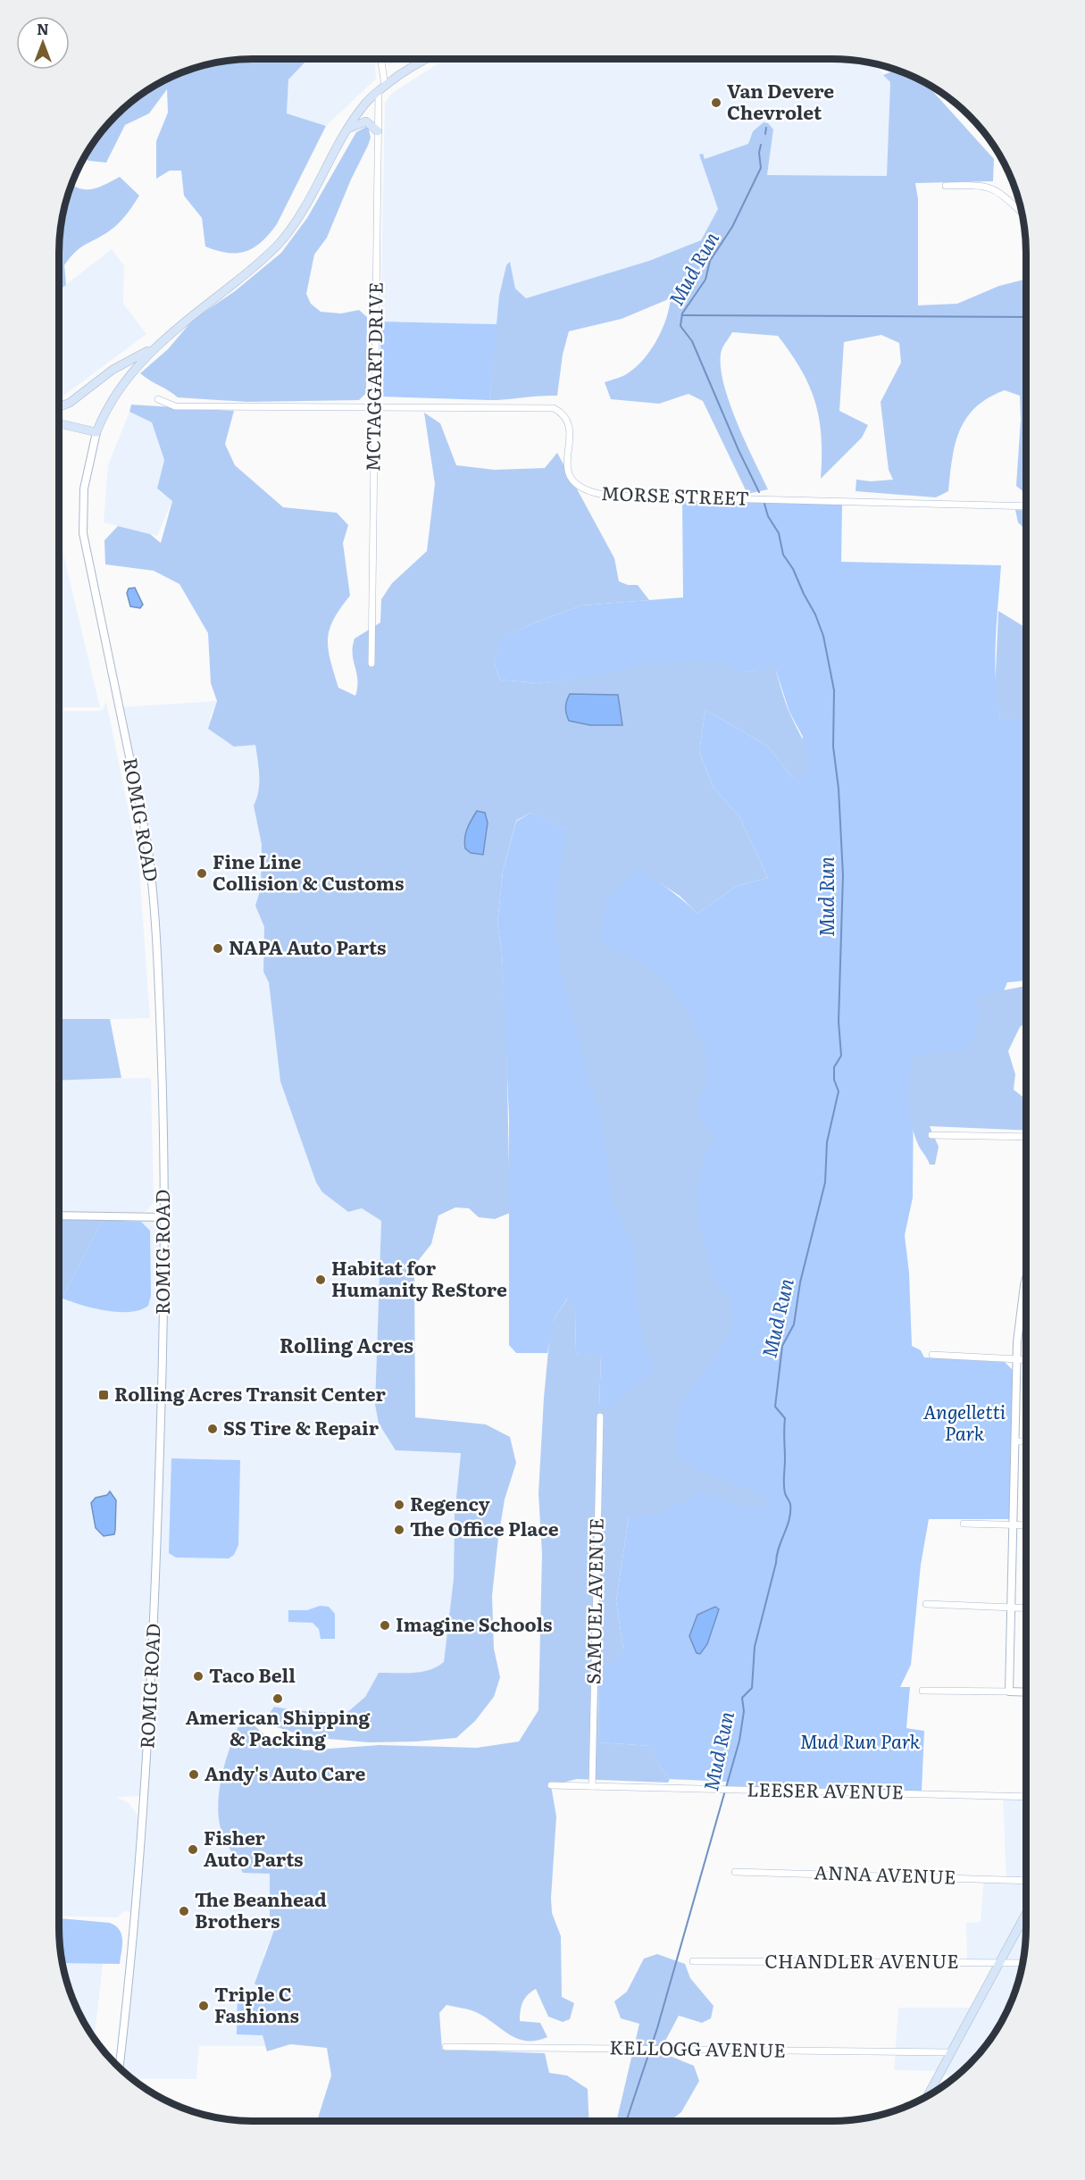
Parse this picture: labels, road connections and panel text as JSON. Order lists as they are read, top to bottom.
{
  "streets": {
    "street": [
      "MCTAGGART DRIVE",
      "MORSE STREET",
      "ROMIG ROAD",
      "SAMUEL AVENUE",
      "LEESER AVENUE",
      "ANNA AVENUE",
      "CHANDLER AVENUE",
      "KELLOGG AVENUE"
    ]
  },
  "crossings": [
    ["MCTAGGART DRIVE", "MORSE STREET"],
    ["SAMUEL AVENUE", "LEESER AVENUE"]
  ],
  "districts": ["Rolling Acres"],
  "water": ["Mud Run"],
  "parks": ["Angelletti Park", "Mud Run Park"],
  "places": {
    "other": [
      "Van Devere Chevrolet",
      "Fine Line Collision & Customs",
      "NAPA Auto Parts",
      "Habitat for Humanity ReStore",
      "SS Tire & Repair",
      "Regency",
      "The Office Place",
      "Imagine Schools",
      "Taco Bell",
      "American Shipping & Packing",
      "Andy's Auto Care",
      "Fisher Auto Parts",
      "The Beanhead Brothers",
      "Triple C Fashions"
    ],
    "transit": ["Rolling Acres Transit Center"]
  },
  "north": "top"
}
